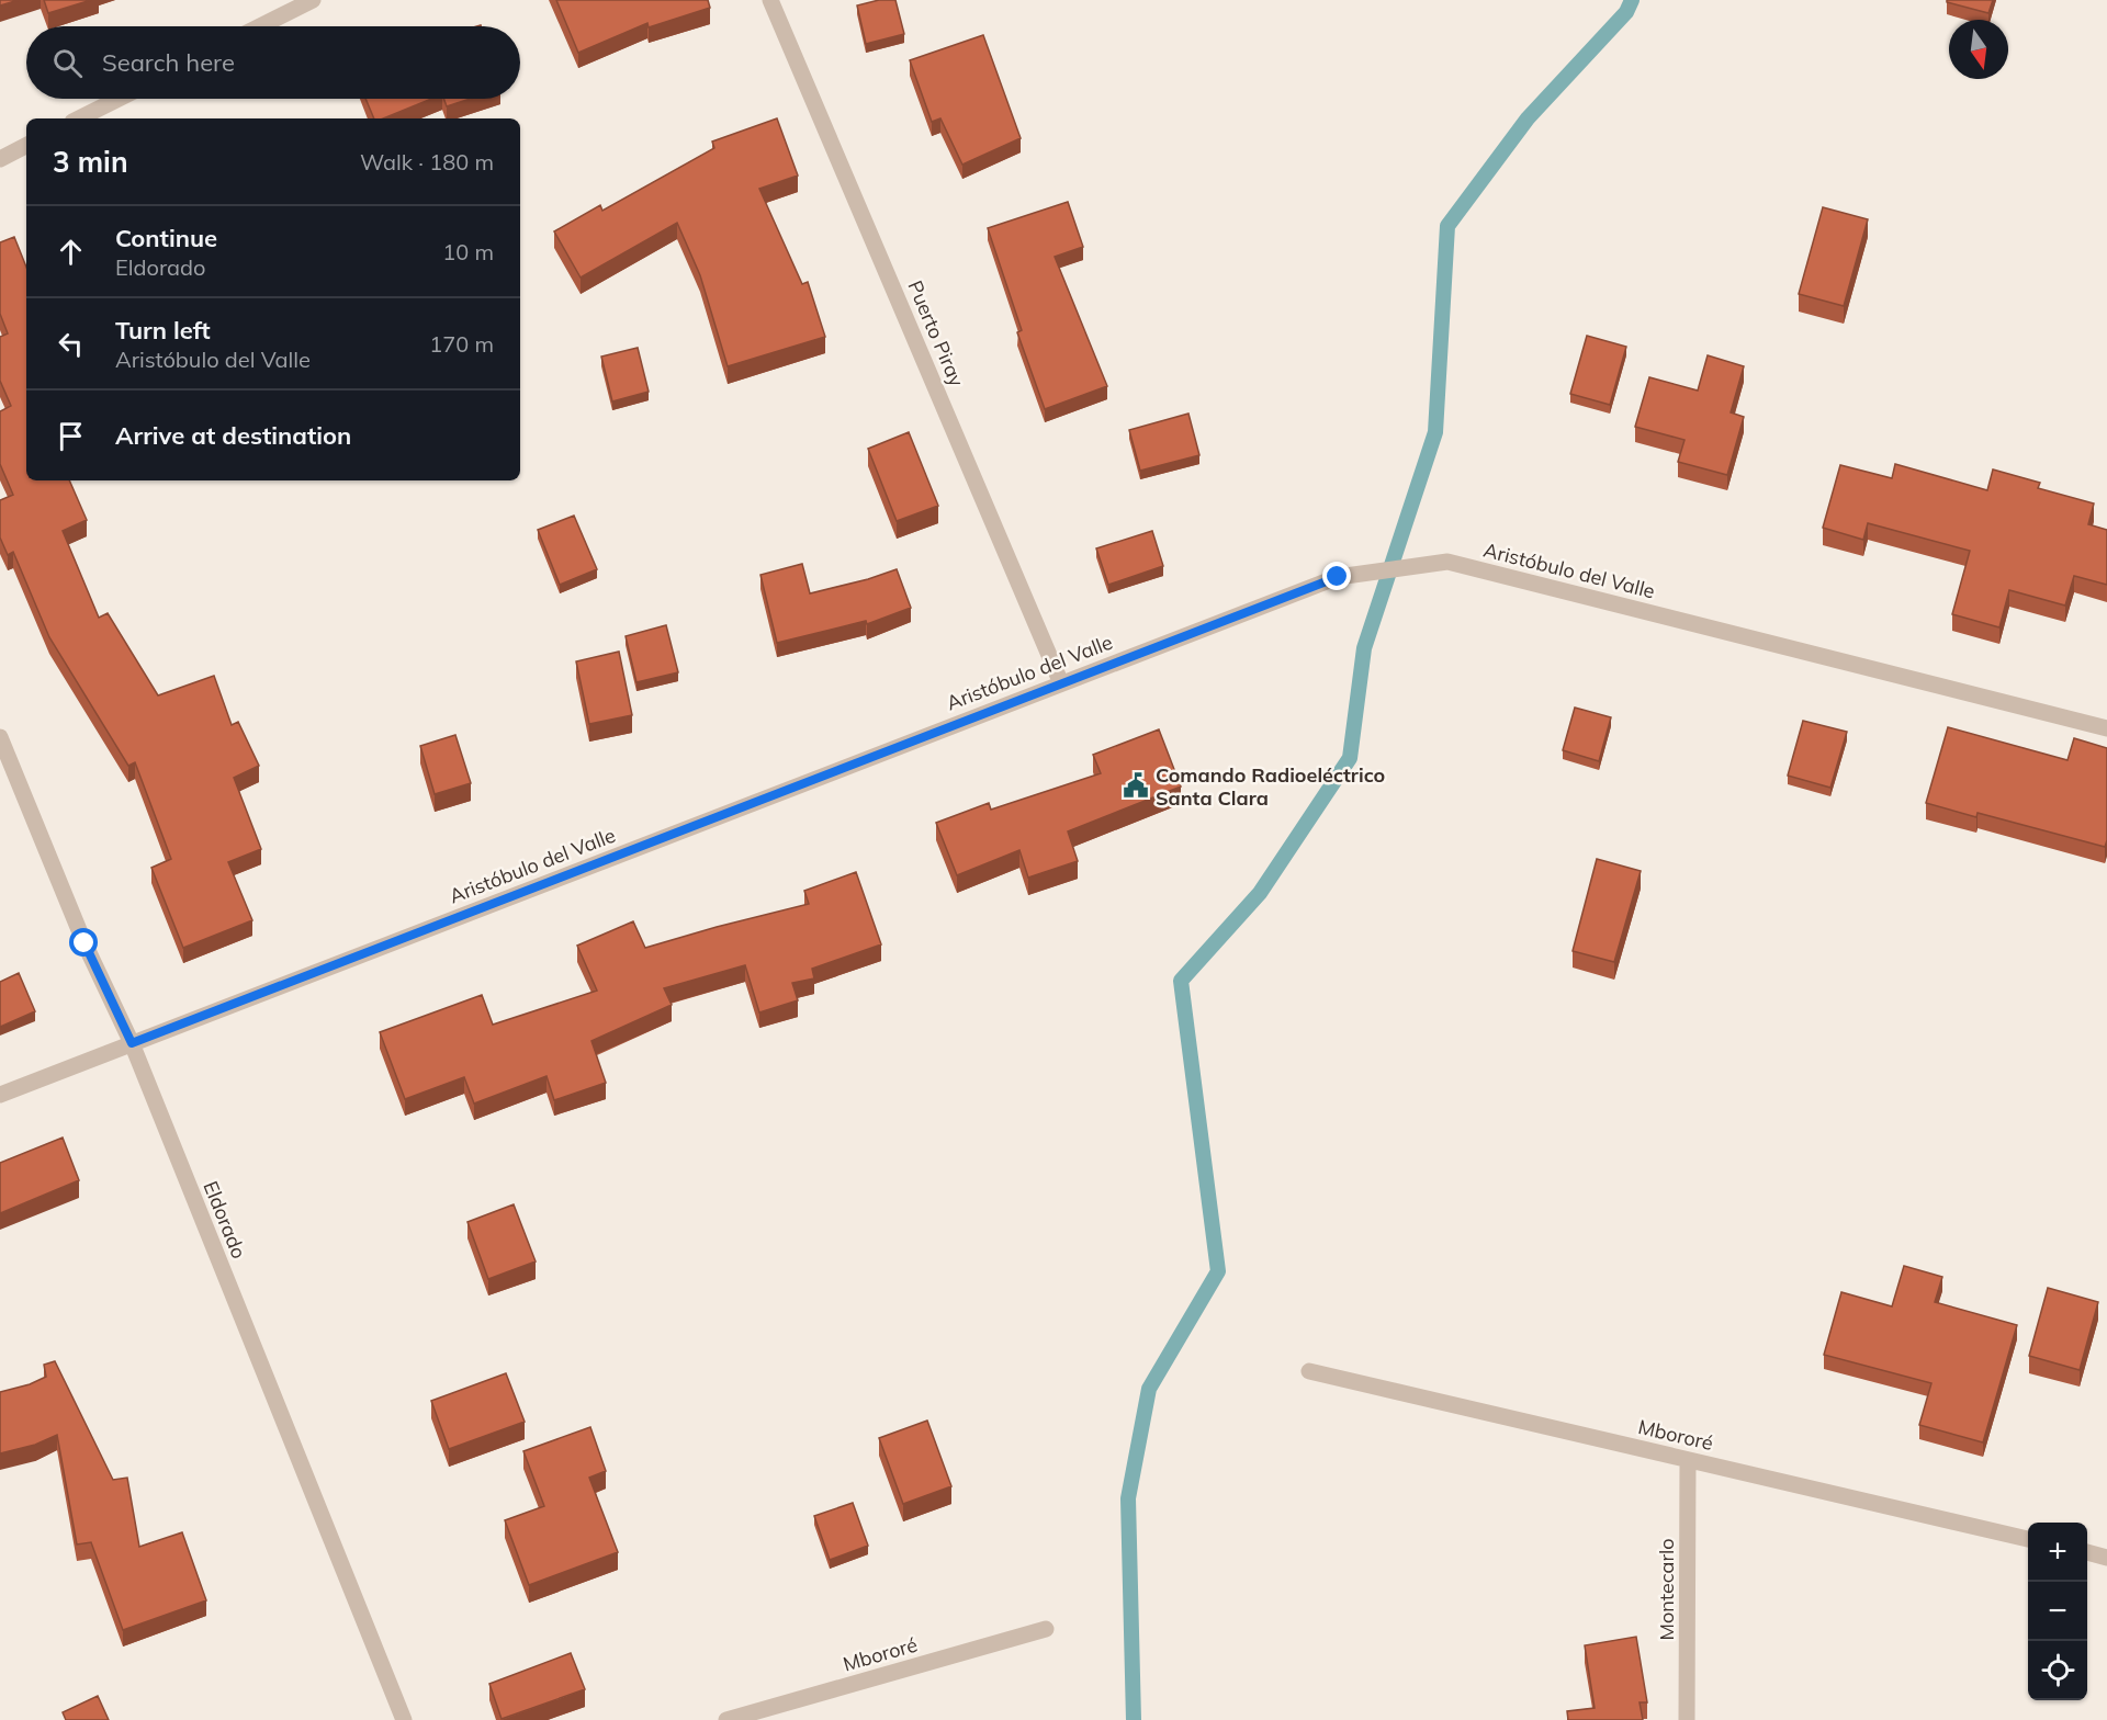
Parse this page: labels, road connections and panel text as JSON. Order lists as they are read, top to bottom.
{
  "streets": {
    "street": [
      "Puerto Piray",
      "Aristóbulo del Valle",
      "Eldorado",
      "Mbororé",
      "Montecarlo"
    ]
  },
  "crossings": [
    ["Puerto Piray", "Aristóbulo del Valle"],
    ["Aristóbulo del Valle", "Eldorado"],
    ["Mbororé", "Montecarlo"]
  ],
  "places": {
    "public building": ["Comando Radioeléctrico Santa Clara"]
  },
  "north": "bottom",
  "page": {
    "search": "Search here",
    "heading": ["3 min", "Walk · 180 m"],
    "list": [
      ["Continue", "Eldorado", "10 m"],
      ["Turn left", "Aristóbulo del Valle", "170 m"],
      "Arrive at destination"
    ],
    "map_buttons": ["+", "−"]
  }
}
